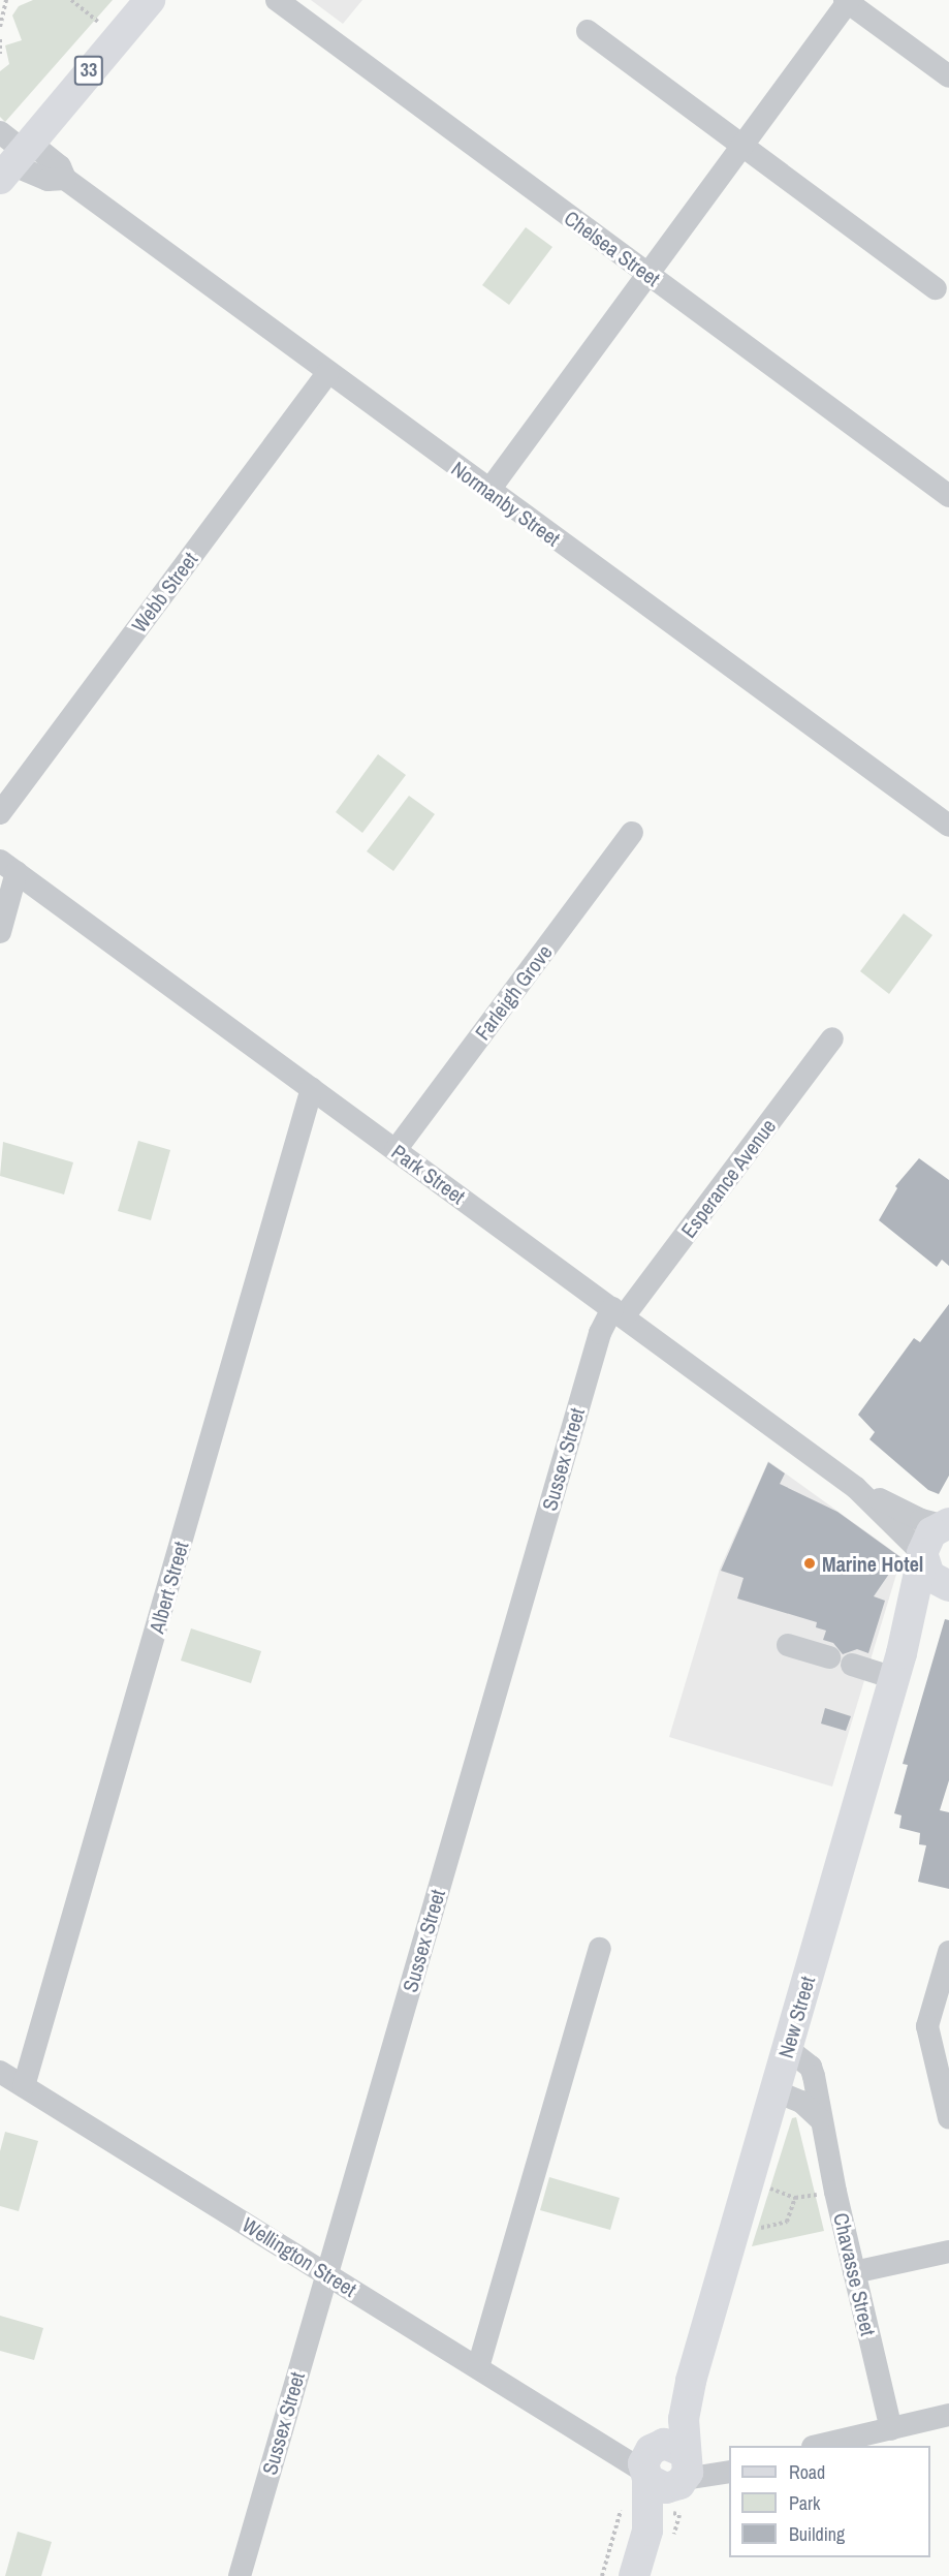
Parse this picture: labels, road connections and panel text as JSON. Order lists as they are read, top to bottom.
{
  "streets": {
    "main road": ["33", "New Street"],
    "street": [
      "Chelsea Street",
      "Normanby Street",
      "Webb Street",
      "Farleigh Grove",
      "Park Street",
      "Esperance Avenue",
      "Sussex Street",
      "Albert Street",
      "Wellington Street",
      "Chavasse Street"
    ]
  },
  "crossings": [
    ["33", "Normanby Street"],
    ["Normanby Street", "Webb Street"],
    ["Farleigh Grove", "Park Street"],
    ["Park Street", "Esperance Avenue"],
    ["Park Street", "Sussex Street"],
    ["Park Street", "Albert Street"],
    ["Park Street", "New Street"],
    ["Esperance Avenue", "Sussex Street"],
    ["Sussex Street", "Wellington Street"],
    ["Albert Street", "Wellington Street"],
    ["New Street", "Wellington Street"],
    ["New Street", "Chavasse Street"]
  ],
  "places": ["Marine Hotel"],
  "legend": ["Road", "Park", "Building"]
}
